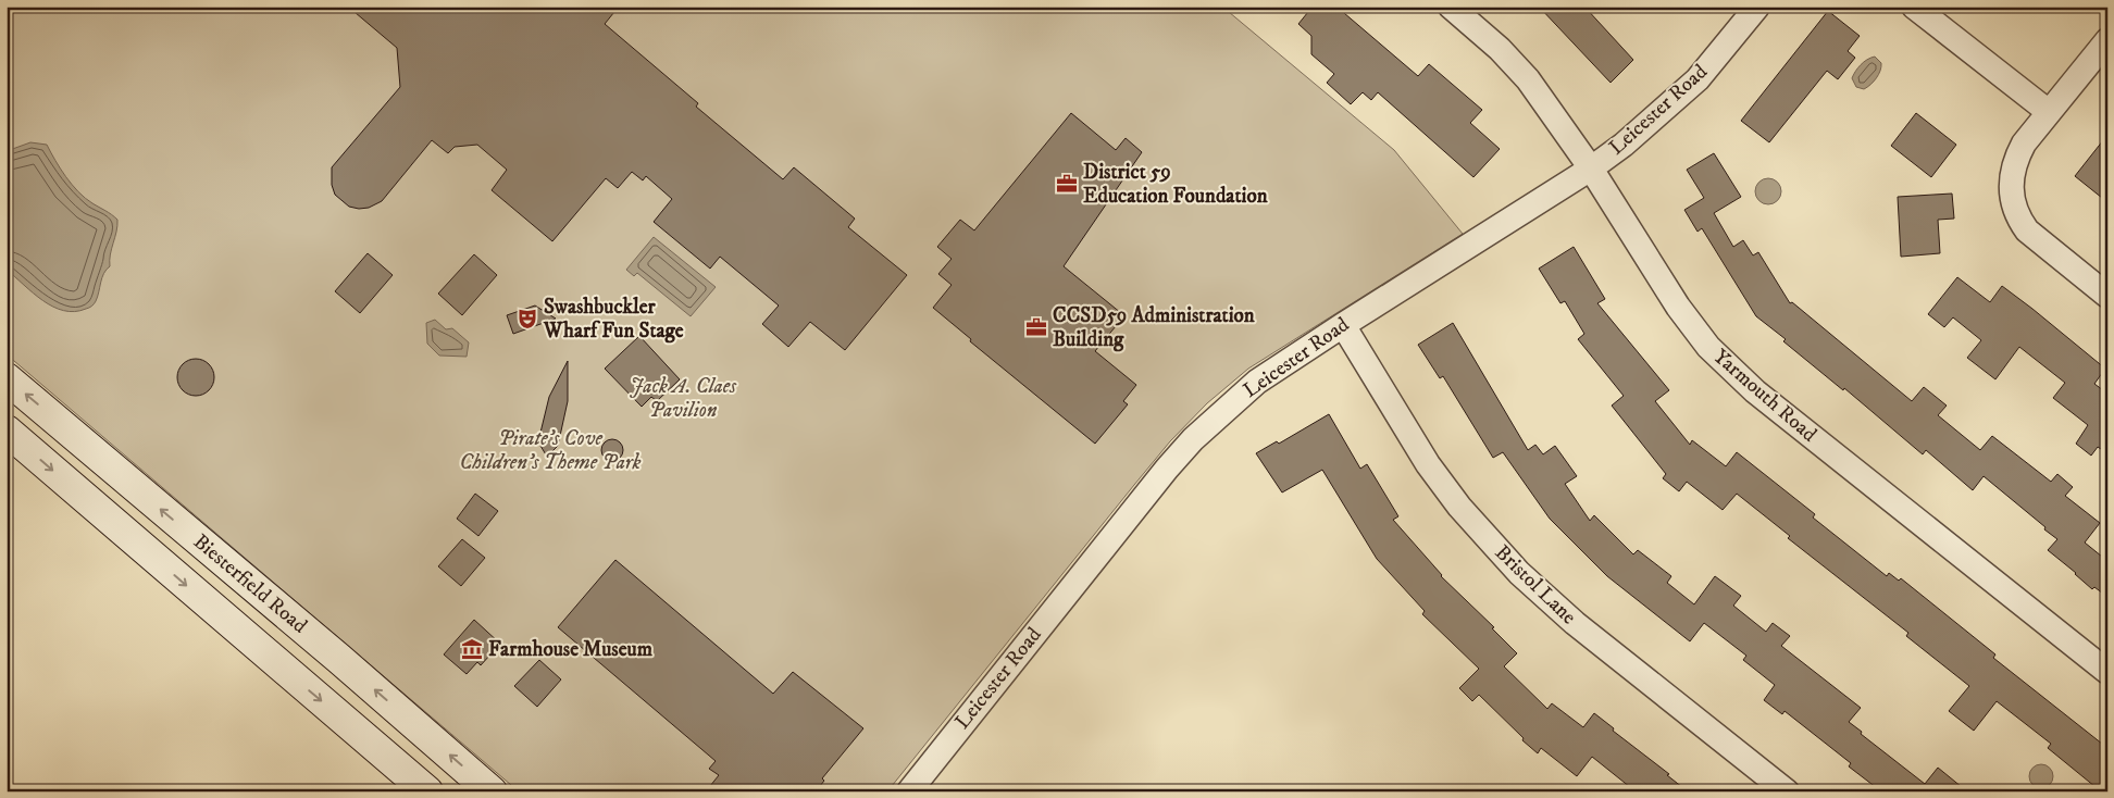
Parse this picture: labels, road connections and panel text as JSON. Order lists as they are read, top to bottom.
{
  "streets": {
    "main road": ["Biesterfield Road"],
    "street": ["Leicester Road", "Yarmouth Road", "Bristol Lane"]
  },
  "crossings": [
    ["Leicester Road", "Yarmouth Road"],
    ["Leicester Road", "Bristol Lane"]
  ],
  "parks": ["Jack A. Claes Pavilion", "Pirate's Cove Children's Theme Park"],
  "places": {
    "office": ["District 59 Education Foundation", "CCSD59 Administration Building"],
    "theatre": ["Swashbuckler Wharf Fun Stage"],
    "museum": ["Farmhouse Museum"]
  }
}
